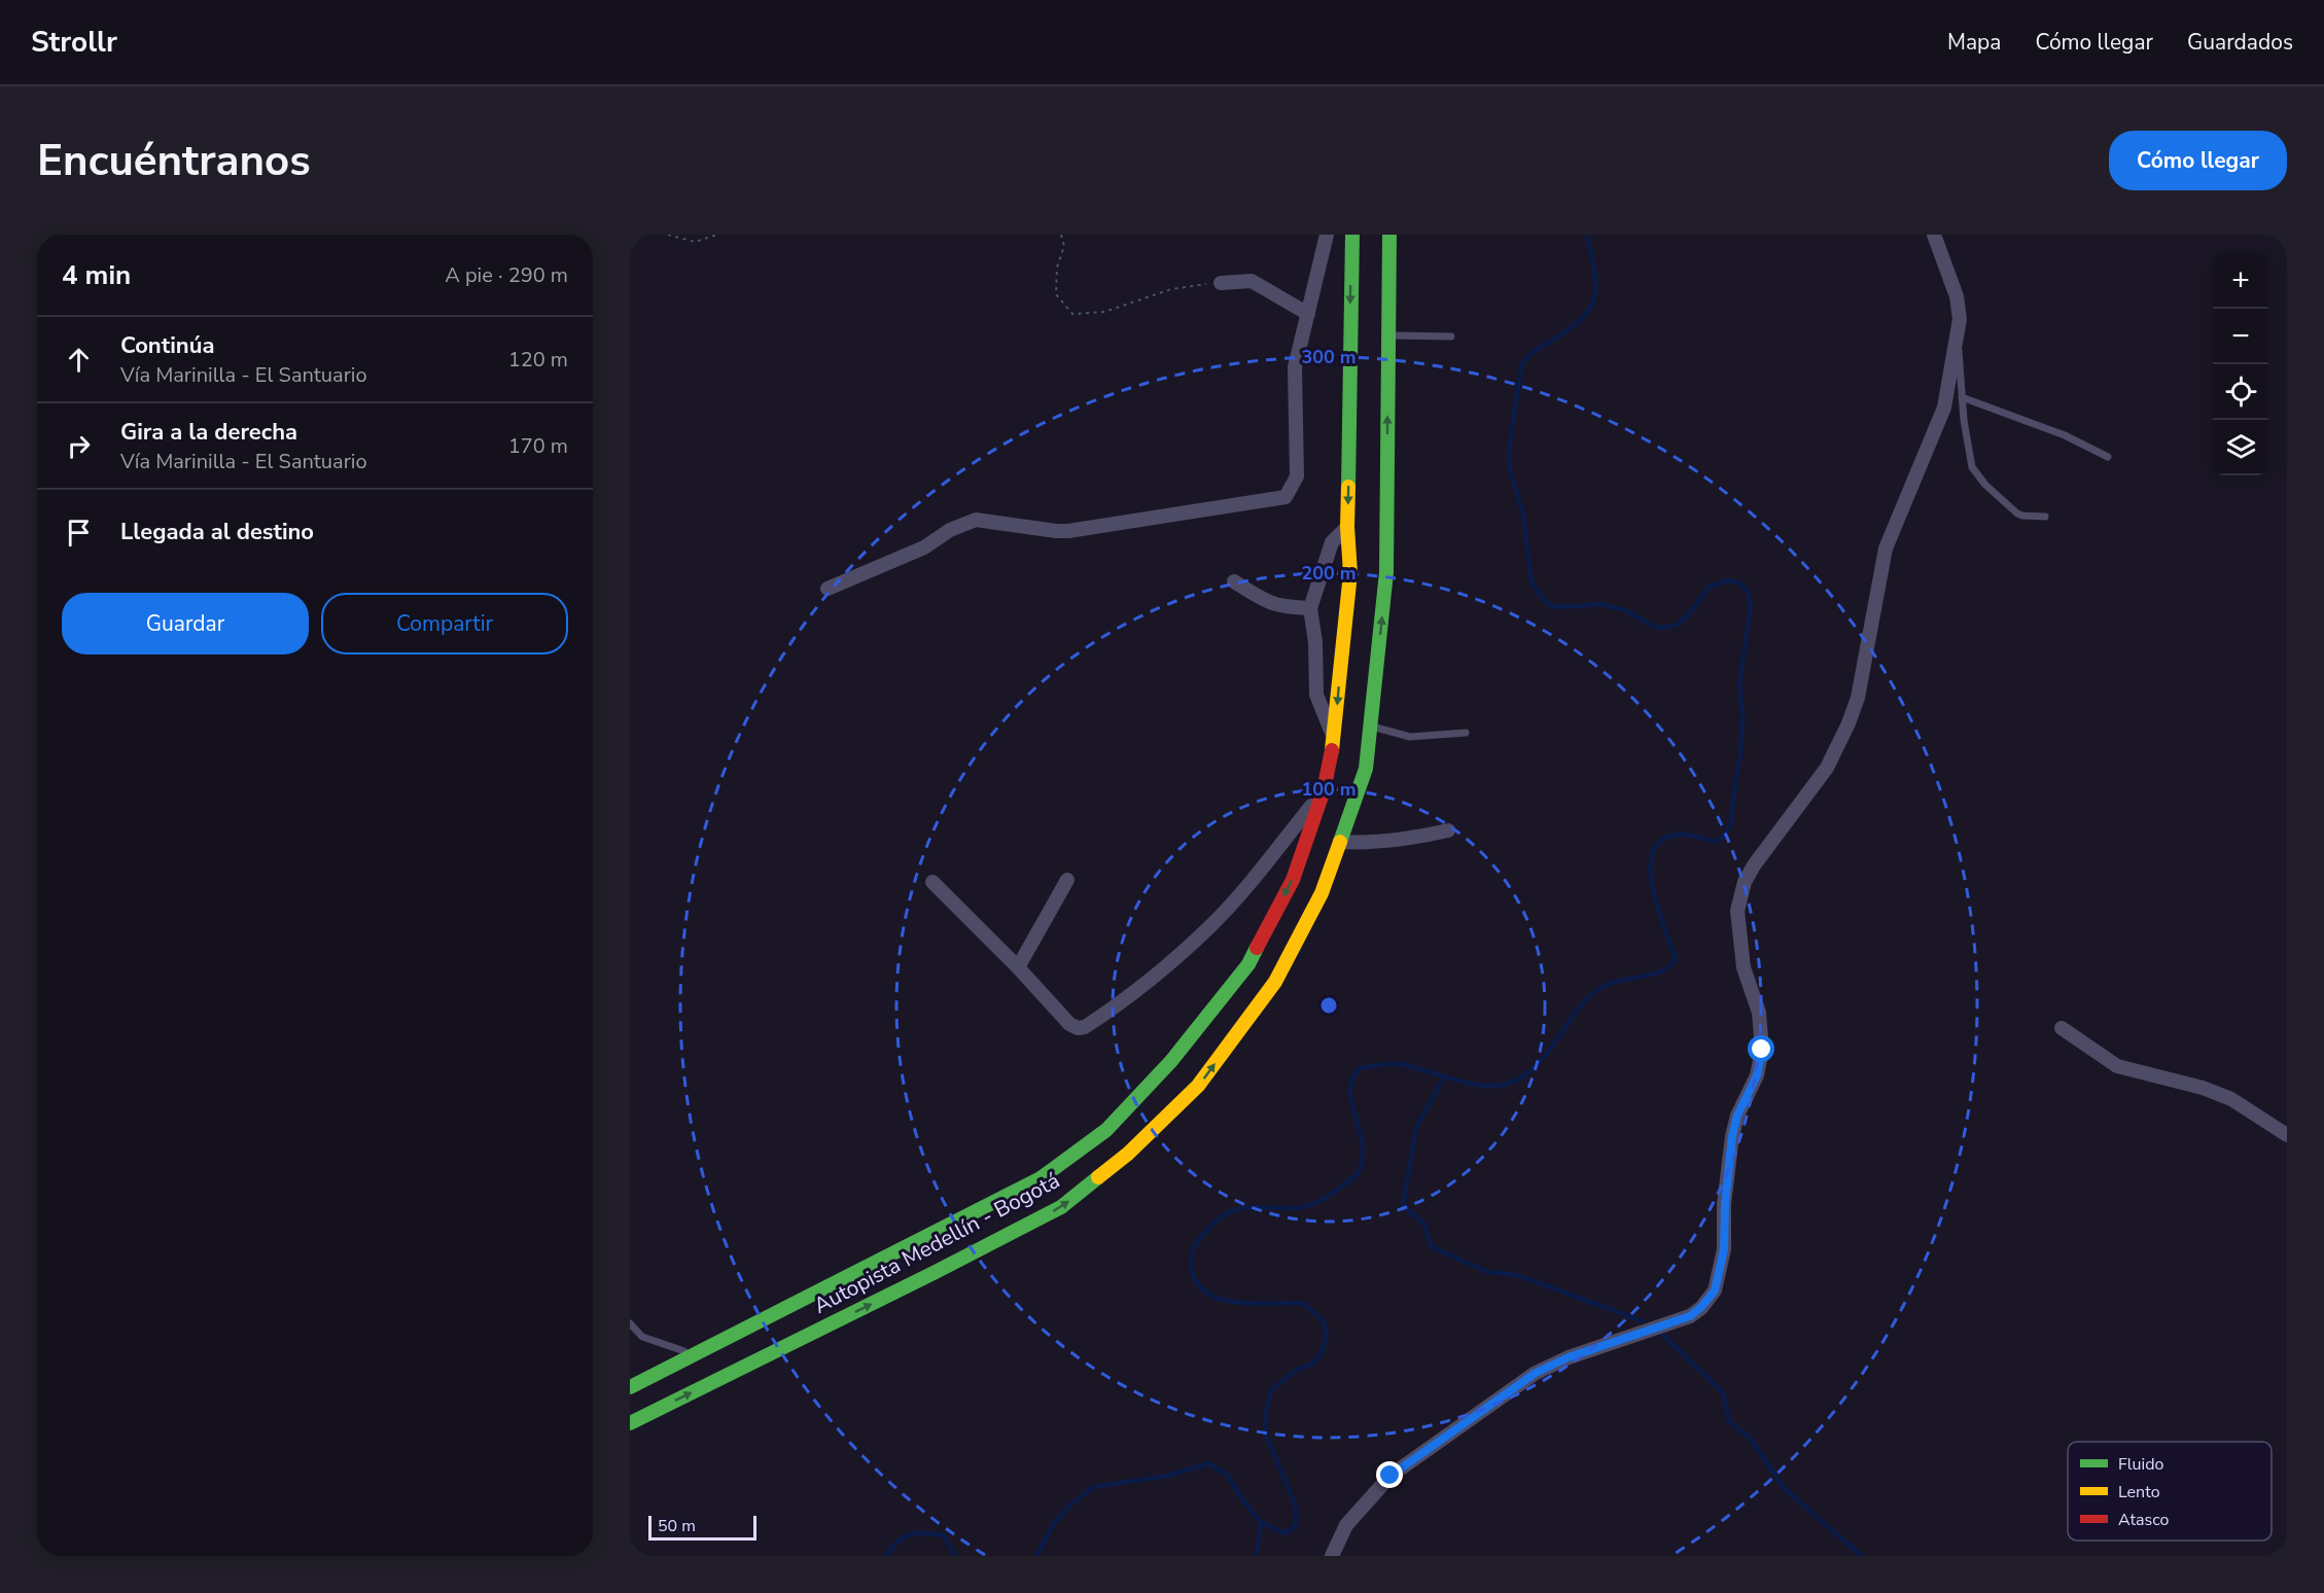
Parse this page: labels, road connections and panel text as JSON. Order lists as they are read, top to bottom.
{
  "streets": {
    "highway": ["Autopista Medellín - Bogotá"]
  },
  "legend": ["Fluido", "Lento", "Atasco"],
  "scale_bar": "50 m",
  "page": {
    "header": "Strollr",
    "nav": ["Mapa", "Cómo llegar", "Guardados"],
    "buttons": [
      "Cómo llegar",
      ["Guardar", "Compartir"]
    ],
    "title": "Encuéntranos",
    "heading": ["4 min", "A pie · 290 m"],
    "map_buttons": ["+", "−"],
    "list": [
      ["Continúa", "Vía Marinilla - El Santuario", "120 m"],
      ["Gira a la derecha", "Vía Marinilla - El Santuario", "170 m"],
      "Llegada al destino"
    ],
    "scale": "50 m"
  },
  "rings": ["300 m", "200 m", "100 m"]
}
